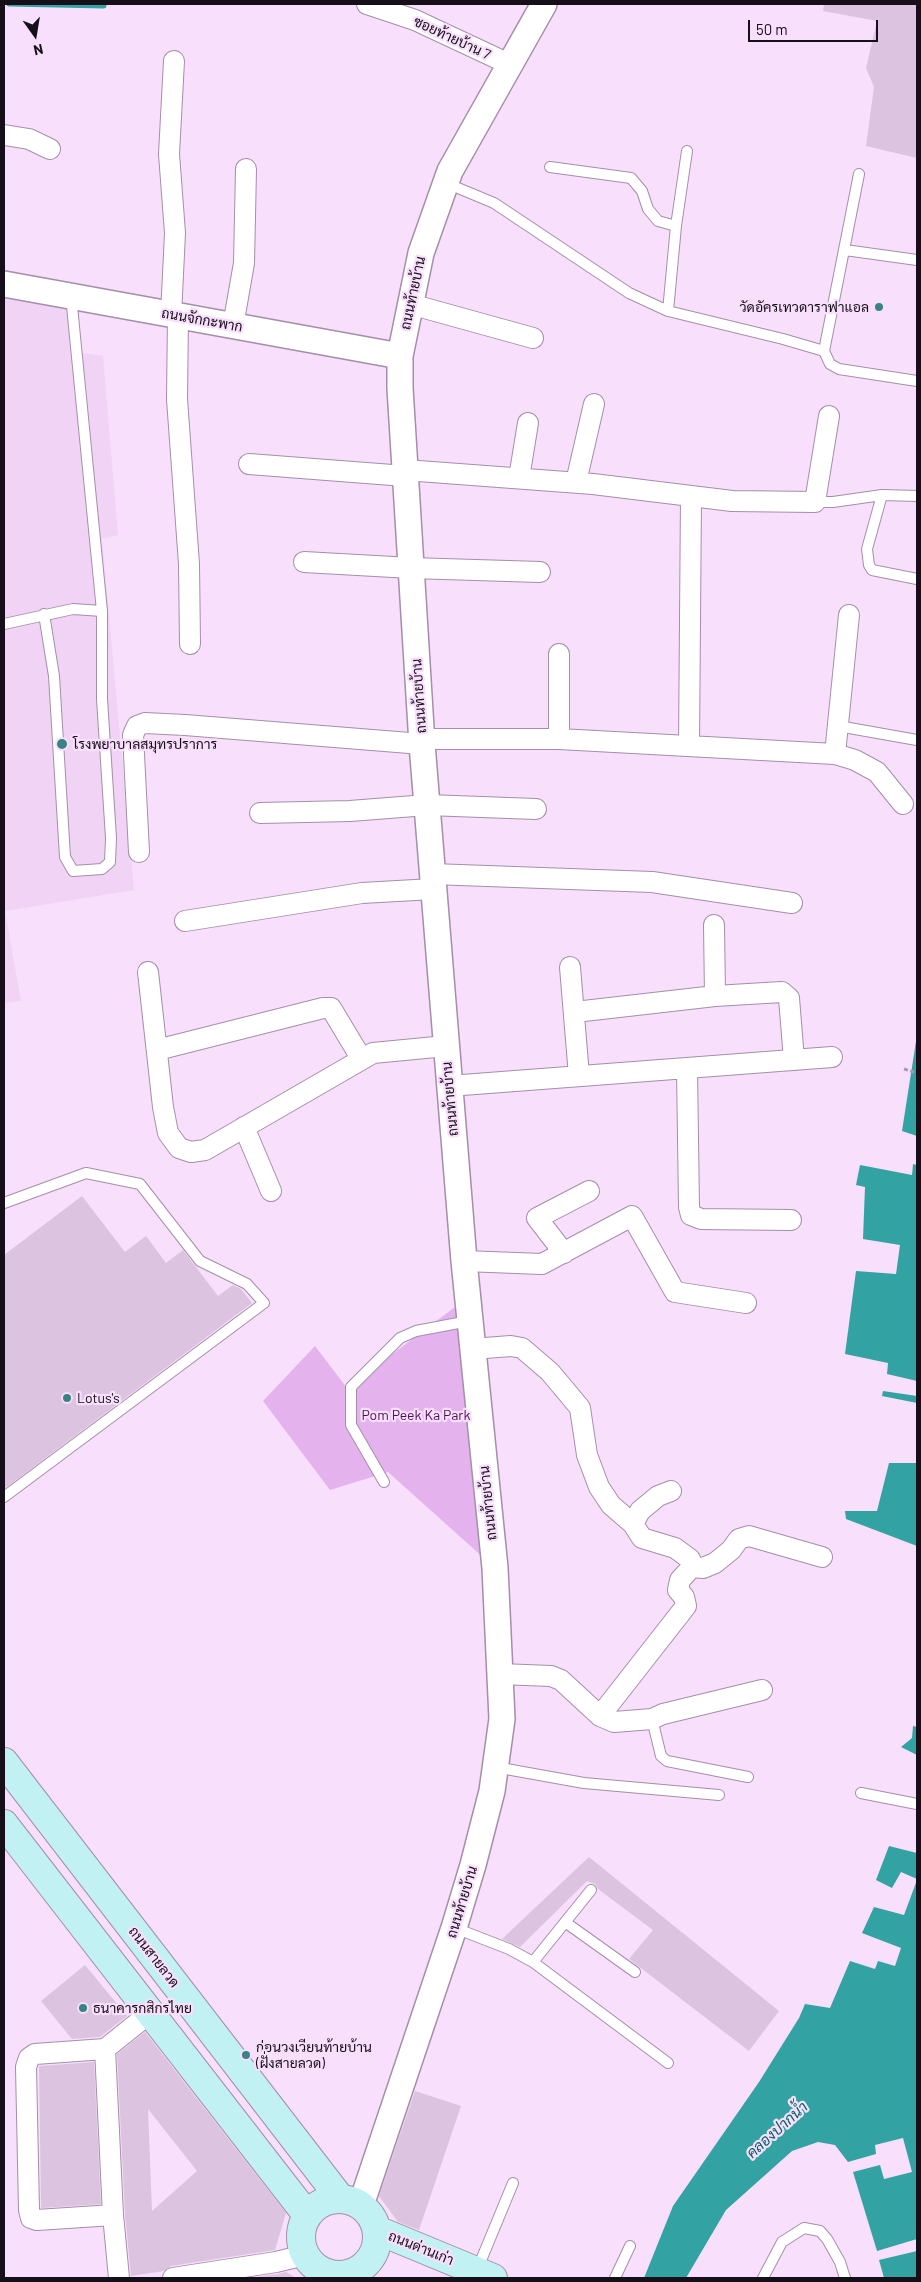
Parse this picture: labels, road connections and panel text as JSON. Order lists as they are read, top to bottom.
{
  "streets": {
    "main road": ["ถนนสายลวด", "ถนนด่านเก่า"],
    "street": ["ซอยท้ายบ้าน 7", "ถนนท้ายบ้าน", "ถนนจักกะพาก"]
  },
  "crossings": [
    ["ซอยท้ายบ้าน 7", "ถนนท้ายบ้าน"],
    ["ถนนท้ายบ้าน", "ถนนจักกะพาก"],
    ["ถนนท้ายบ้าน", "ถนนสายลวด"],
    ["ถนนท้ายบ้าน", "ถนนด่านเก่า"],
    ["ถนนสายลวด", "ถนนด่านเก่า"]
  ],
  "water": ["คลองปากน้ำ"],
  "parks": ["Pom Peek Ka Park"],
  "places": [
    "วัดอัครเทวดาราฟาแอล",
    "โรงพยาบาลสมุทรปราการ",
    "Lotus's",
    "ธนาคารกสิกรไทย",
    "ก่อนวงเวียนท้ายบ้าน (ฝั่งสายลวด)"
  ],
  "scale_bar": "50 m",
  "north": "bottom"
}
